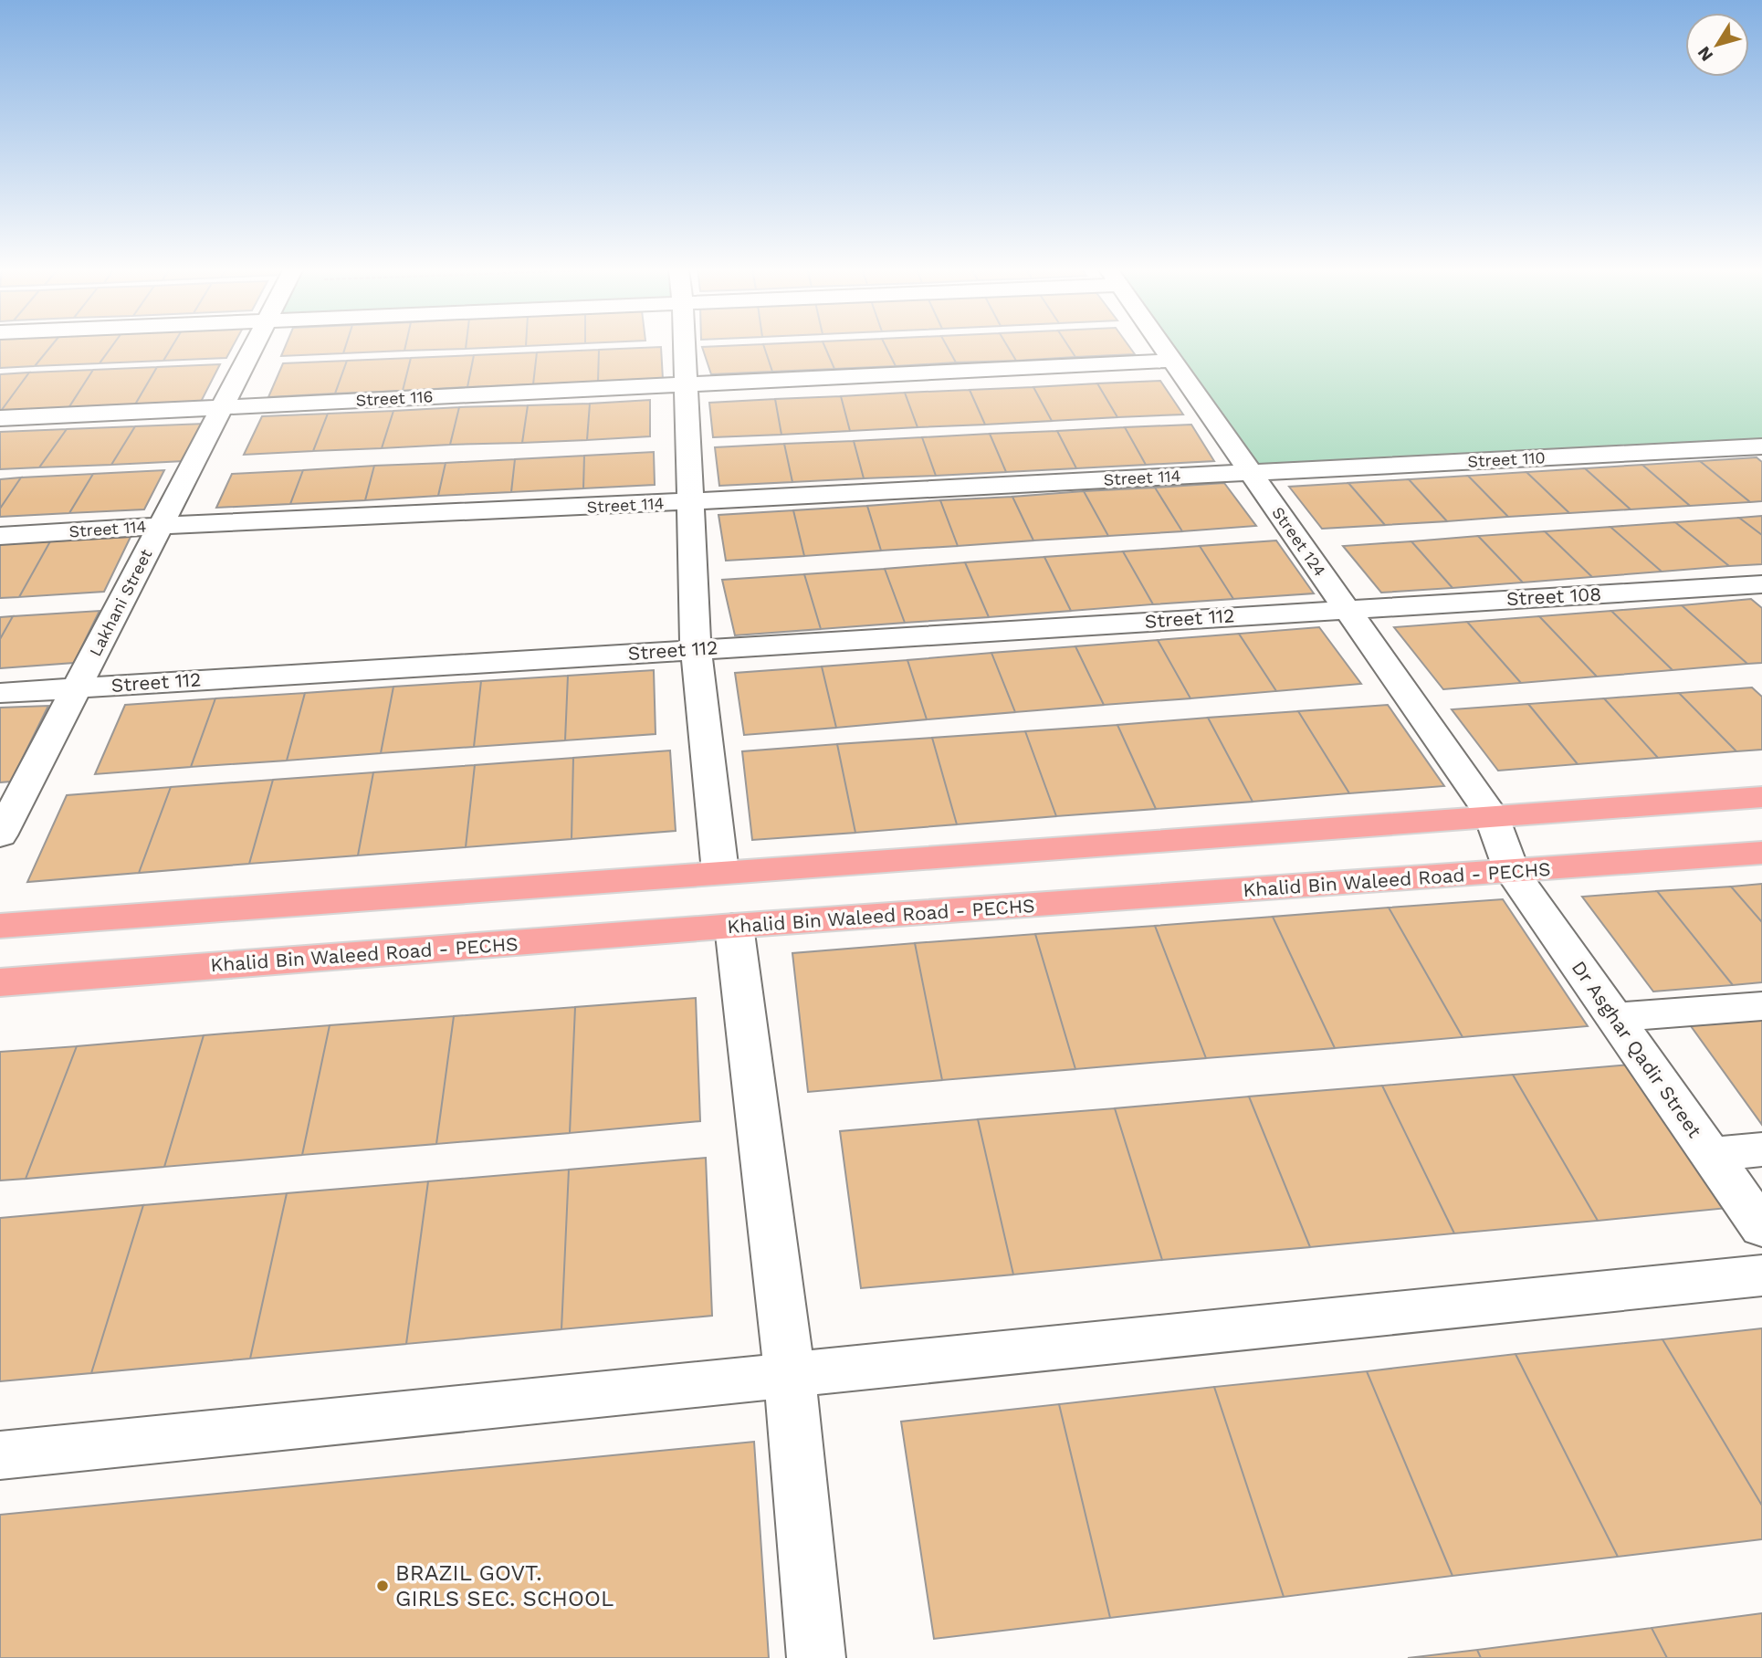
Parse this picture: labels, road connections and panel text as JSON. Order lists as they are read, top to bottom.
{
  "streets": {
    "main road": ["Khalid Bin Waleed Road - PECHS"],
    "street": [
      "Street 116",
      "Street 110",
      "Street 114",
      "Street 124",
      "Street 108",
      "Lakhani Street",
      "Street 112",
      "Dr Asghar Qadir Street"
    ]
  },
  "crossings": [
    ["Street 116", "Street 124"],
    ["Street 116", "Lakhani Street"],
    ["Street 110", "Street 114"],
    ["Street 110", "Street 124"],
    ["Street 114", "Street 124"],
    ["Street 114", "Lakhani Street"],
    ["Street 124", "Street 108"],
    ["Street 124", "Street 112"],
    ["Street 124", "Dr Asghar Qadir Street"],
    ["Street 108", "Street 112"],
    ["Lakhani Street", "Street 112"],
    ["Khalid Bin Waleed Road - PECHS", "Dr Asghar Qadir Street"]
  ],
  "places": ["BRAZIL GOVT. GIRLS SEC. SCHOOL"],
  "north": "bottom left"
}
